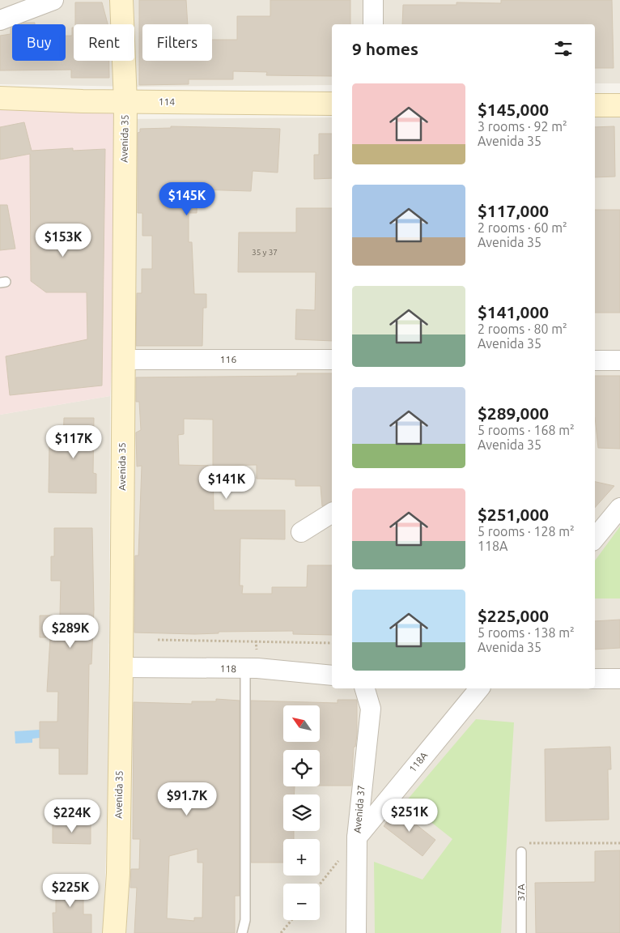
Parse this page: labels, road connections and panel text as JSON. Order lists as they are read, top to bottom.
{
  "streets": {
    "street": [
      "114",
      "Avenida 35",
      "116",
      "118",
      "118A",
      "Avenida 37"
    ],
    "lane": ["37A"]
  },
  "crossings": [
    ["114", "Avenida 35"],
    ["Avenida 35", "116"],
    ["Avenida 35", "118"],
    ["118A", "Avenida 37"]
  ],
  "house_numbers": ["35 y 37"],
  "north": "top left",
  "page": {
    "chip": ["Buy", "Rent", "Filters"],
    "heading": "9 homes",
    "list": [
      {
        "name": "$145,000",
        "note": "3 rooms · 92 m² · Avenida 35"
      },
      {
        "name": "$117,000",
        "note": "2 rooms · 60 m² · Avenida 35"
      },
      {
        "name": "$141,000",
        "note": "2 rooms · 80 m² · Avenida 35"
      },
      {
        "name": "$289,000",
        "note": "5 rooms · 168 m² · Avenida 35"
      },
      {
        "name": "$251,000",
        "note": "5 rooms · 128 m² · 118A"
      },
      {
        "name": "$225,000",
        "note": "5 rooms · 138 m² · Avenida 35"
      }
    ],
    "price": [
      "$145K",
      "$153K",
      "$117K",
      "$141K",
      "$289K",
      "$91.7K",
      "$251K",
      "$224K",
      "$225K"
    ],
    "map_buttons": ["+", "−"]
  }
}
